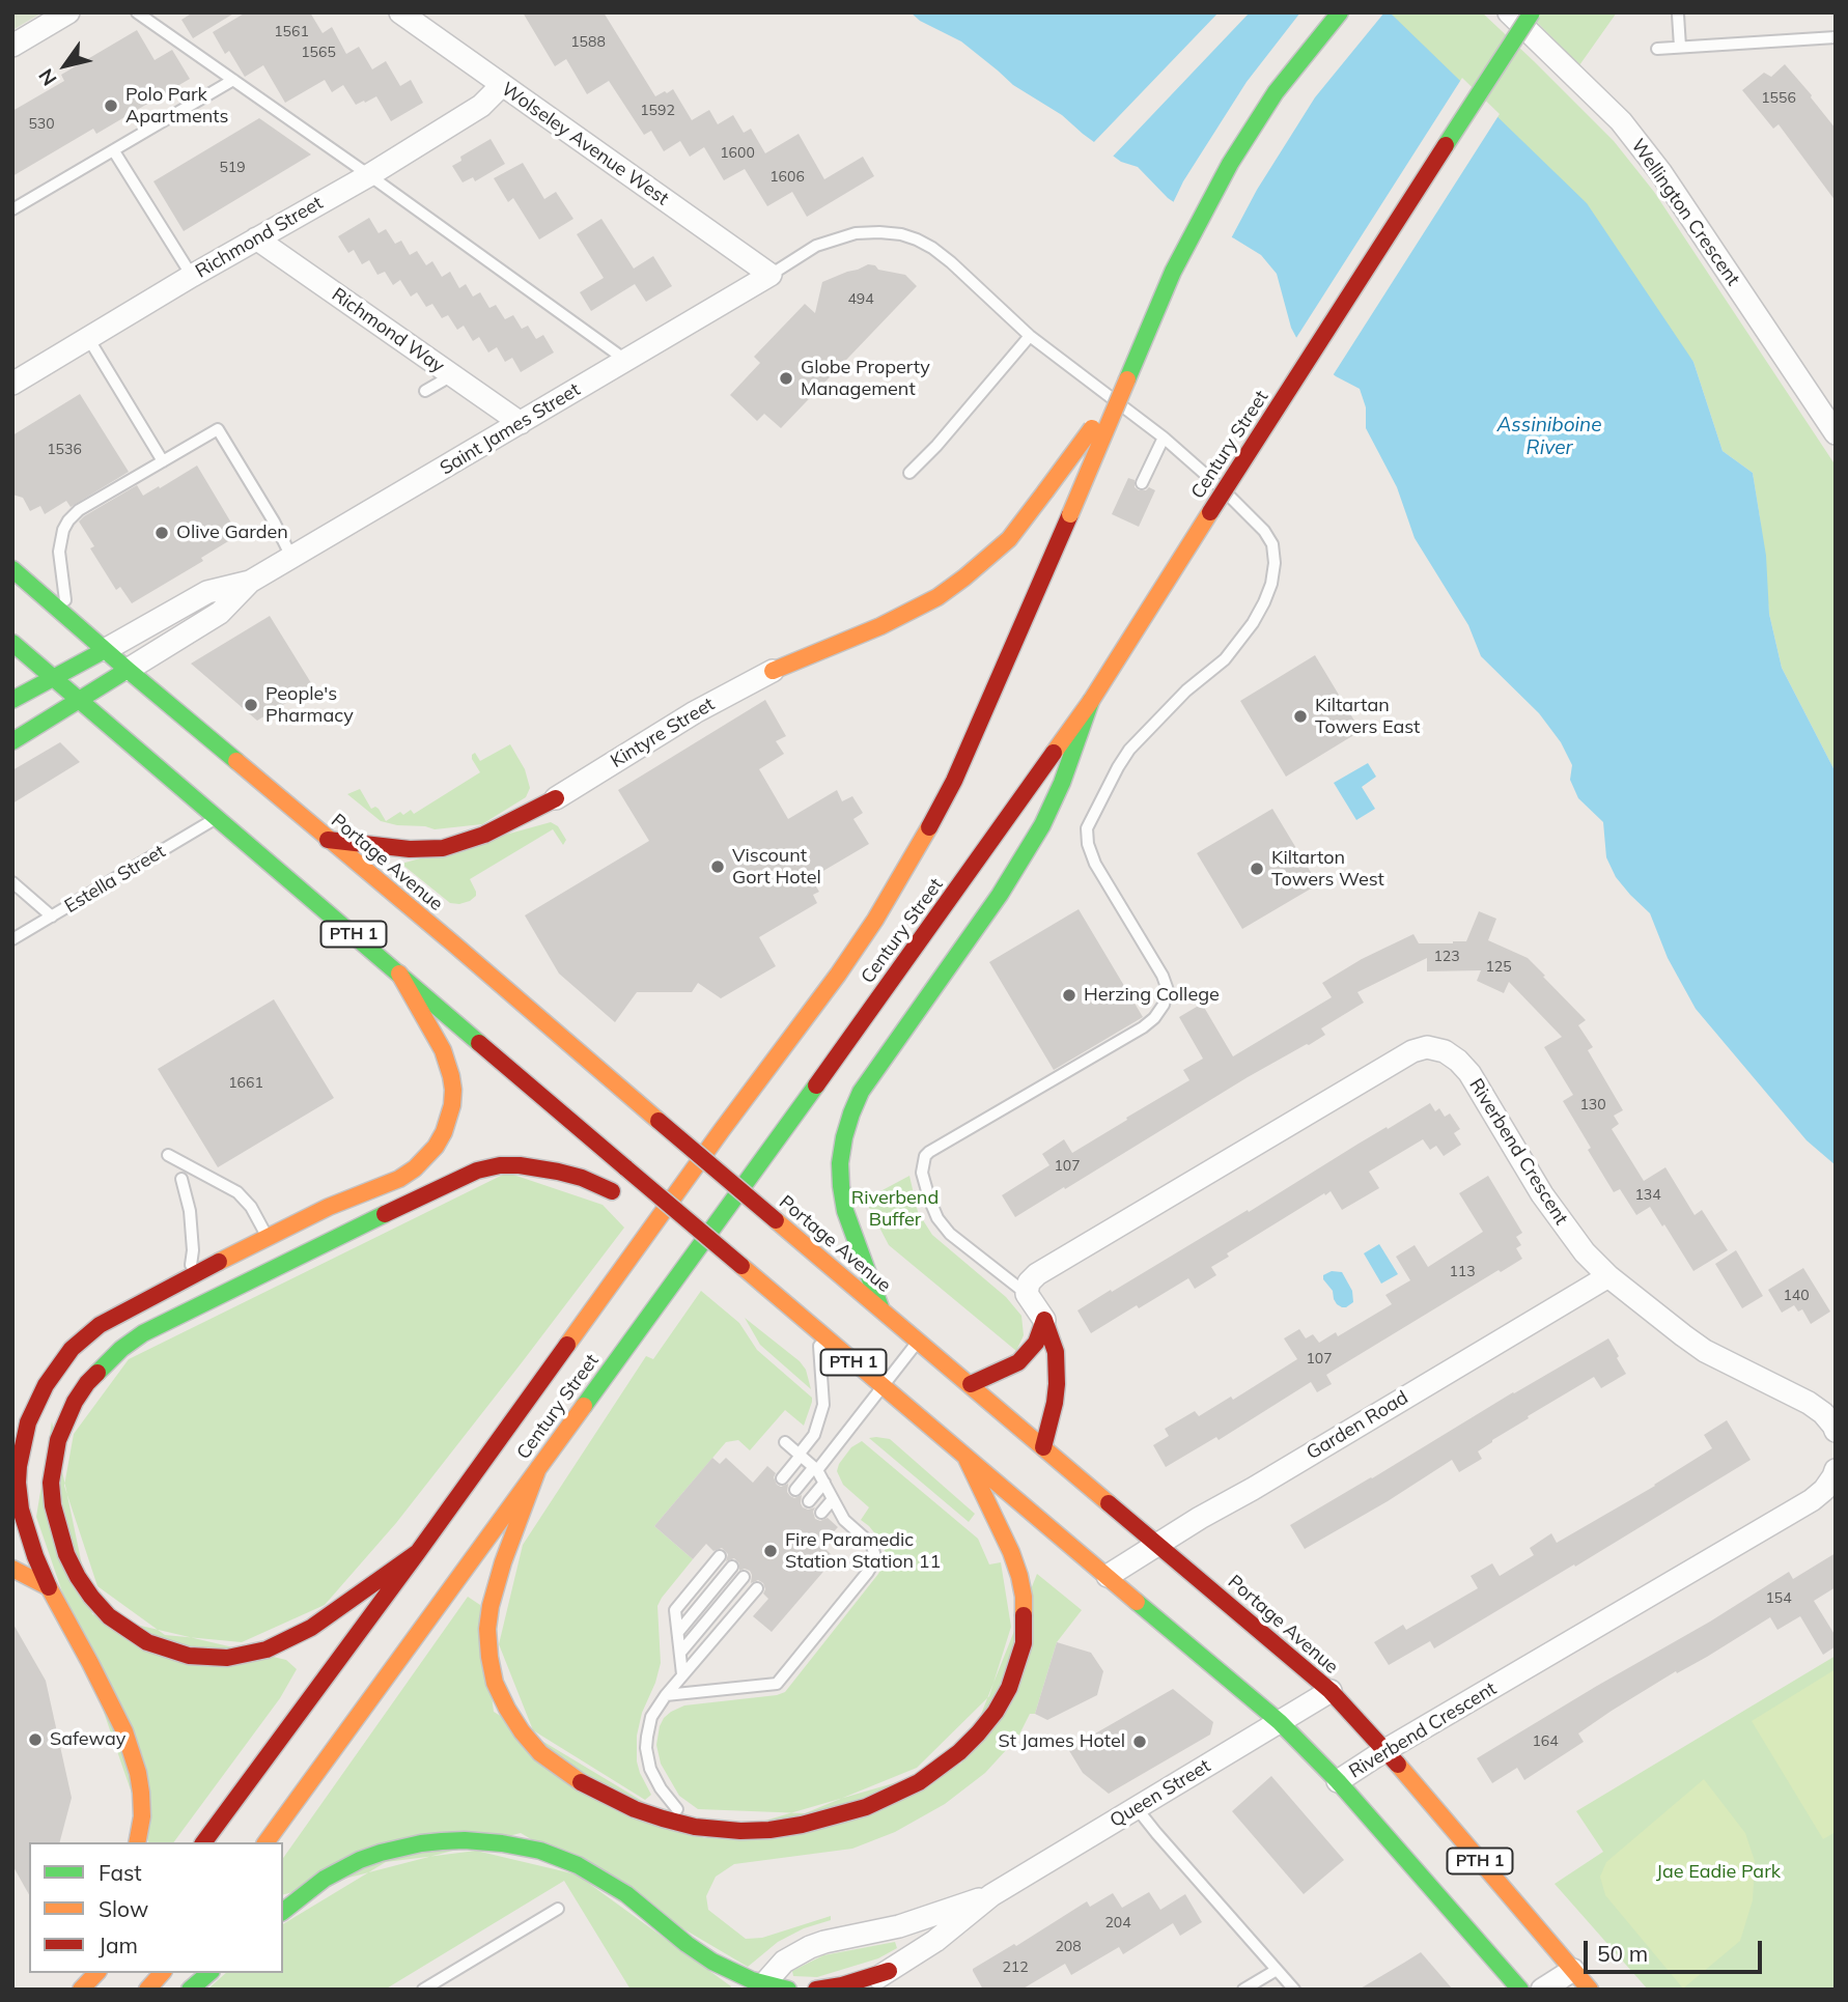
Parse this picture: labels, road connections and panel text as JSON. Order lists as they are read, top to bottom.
{
  "streets": {
    "main road": [
      "Saint James Street",
      "Century Street",
      "Portage Avenue",
      "PTH 1"
    ],
    "street": [
      "Wolseley Avenue West",
      "Wellington Crescent",
      "Richmond Street",
      "Richmond Way",
      "Kintyre Street",
      "Riverbend Crescent",
      "Garden Road",
      "Queen Street"
    ],
    "lane": ["Estella Street"]
  },
  "crossings": [
    ["Wolseley Avenue West", "Richmond Street"],
    ["Wolseley Avenue West", "Saint James Street"],
    ["Richmond Street", "Richmond Way"],
    ["Richmond Way", "Saint James Street"],
    ["Saint James Street", "Portage Avenue"],
    ["Saint James Street", "PTH 1"],
    ["Portage Avenue", "Riverbend Crescent"],
    ["Portage Avenue", "Garden Road"],
    ["Portage Avenue", "Queen Street"],
    ["Estella Street", "PTH 1"],
    ["PTH 1", "Riverbend Crescent"],
    ["PTH 1", "Garden Road"],
    ["PTH 1", "Queen Street"],
    ["Riverbend Crescent", "Garden Road"]
  ],
  "water": ["Assiniboine River"],
  "parks": ["Riverbend Buffer", "Jae Eadie Park"],
  "places": [
    "Polo Park Apartments",
    "Globe Property Management",
    "Olive Garden",
    "People's Pharmacy",
    "Kiltartan Towers East",
    "Viscount Gort Hotel",
    "Kiltarton Towers West",
    "Herzing College",
    "Fire Paramedic Station Station 11",
    "Safeway",
    "St James Hotel"
  ],
  "house_numbers": [
    "1561",
    "1588",
    "1565",
    "1556",
    "1592",
    "530",
    "1600",
    "519",
    "1606",
    "494",
    "1536",
    "123",
    "125",
    "1661",
    "130",
    "107",
    "134",
    "113",
    "140",
    "107",
    "154",
    "164",
    "204",
    "208",
    "212"
  ],
  "legend": ["Fast", "Slow", "Jam"],
  "scale_bar": "50 m",
  "north": "bottom left"
}
